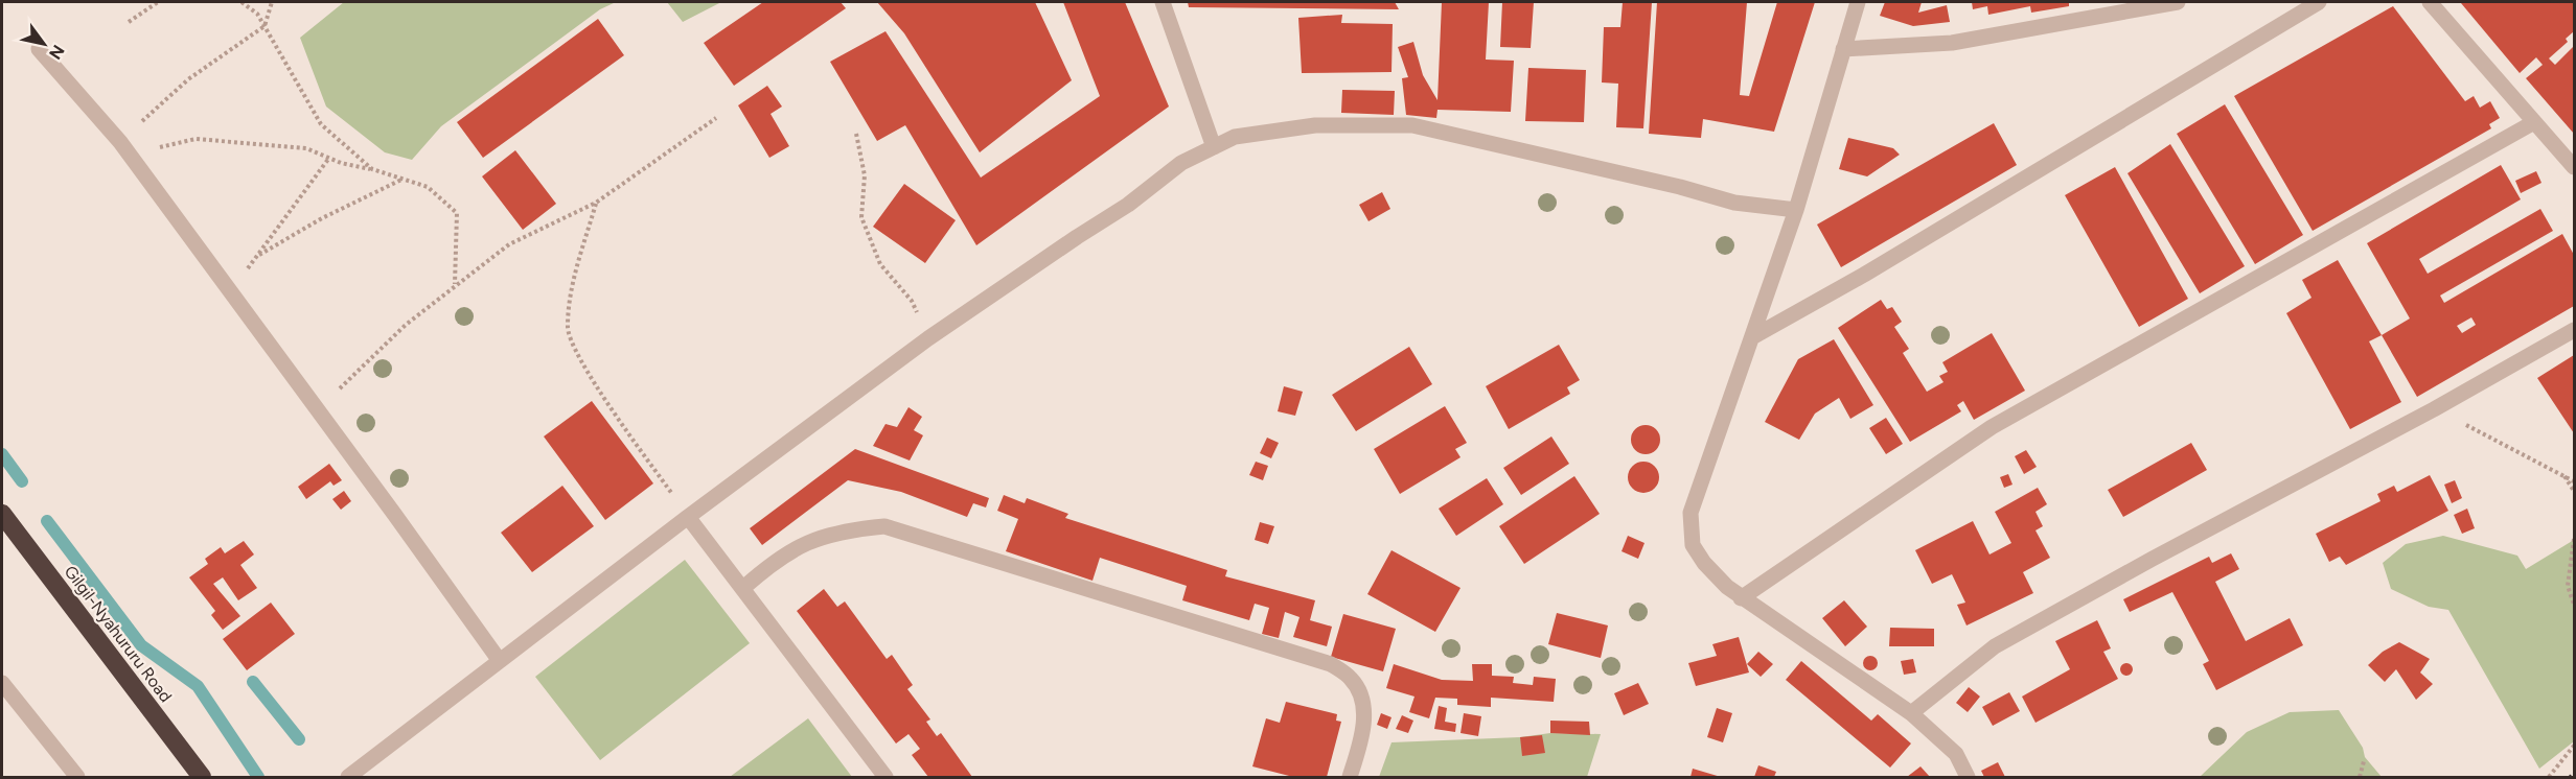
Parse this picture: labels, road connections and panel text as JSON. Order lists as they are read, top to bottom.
{
  "streets": {
    "highway": ["Gilgil-Nyahururu Road"]
  },
  "north": "bottom right"
}
